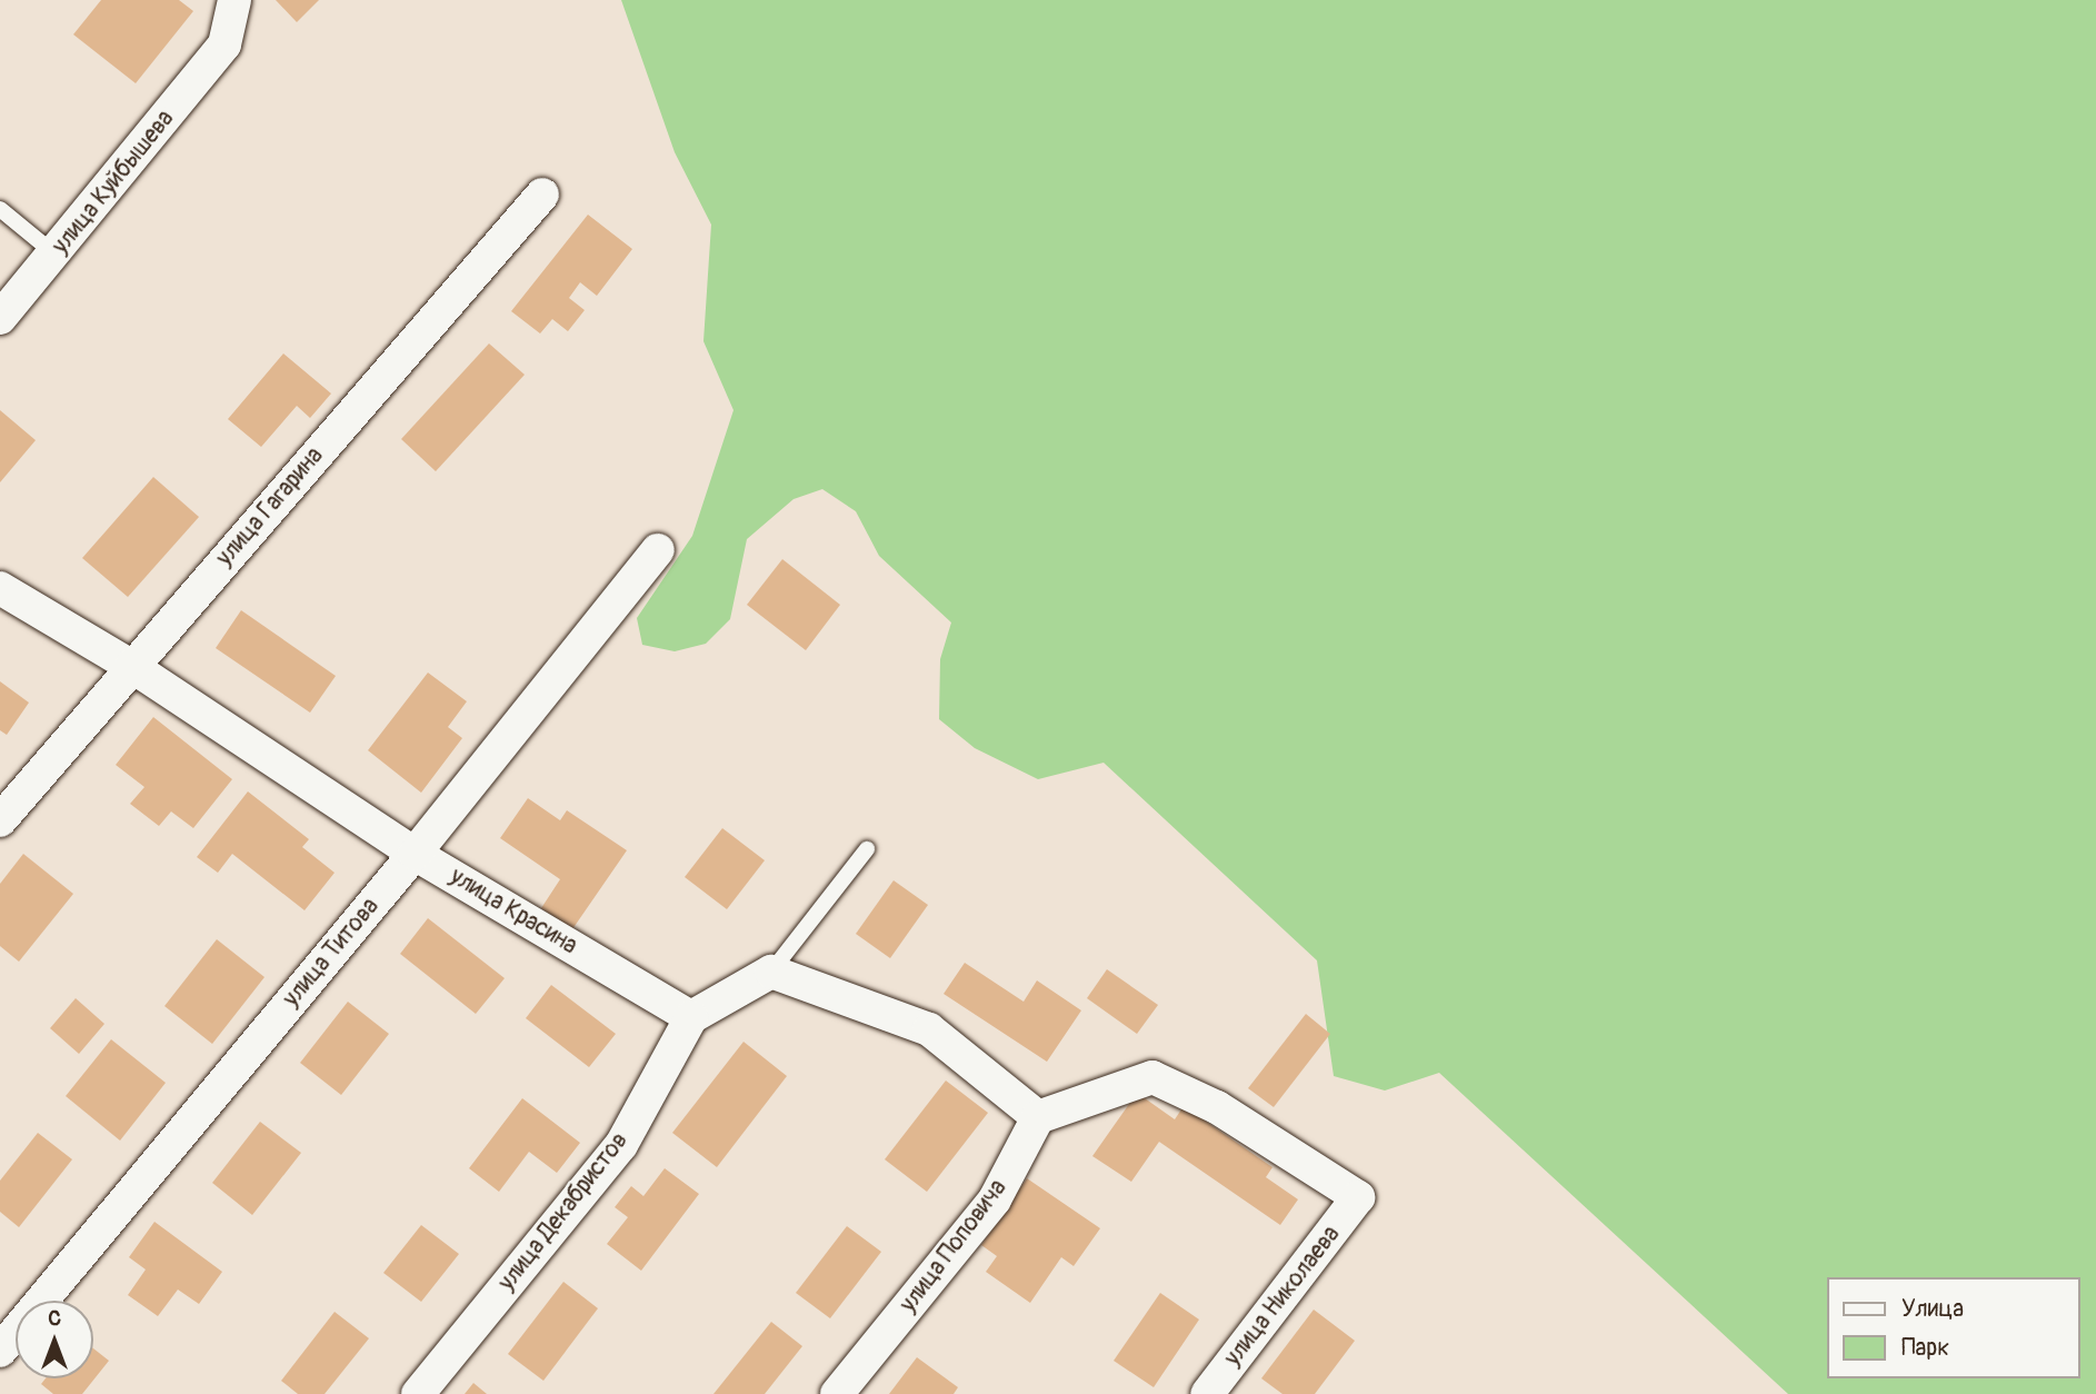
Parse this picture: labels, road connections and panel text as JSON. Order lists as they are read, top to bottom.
{
  "streets": {
    "street": [
      "улица Куйбышева",
      "улица Гагарина",
      "улица Красина",
      "улица Титова",
      "улица Декабристов",
      "улица Поповича",
      "улица Николаева"
    ]
  },
  "crossings": [
    ["улица Гагарина", "улица Красина"],
    ["улица Красина", "улица Титова"],
    ["улица Красина", "улица Декабристов"],
    ["улица Поповича", "улица Николаева"]
  ],
  "legend": ["Улица", "Парк"],
  "north": "top"
}
